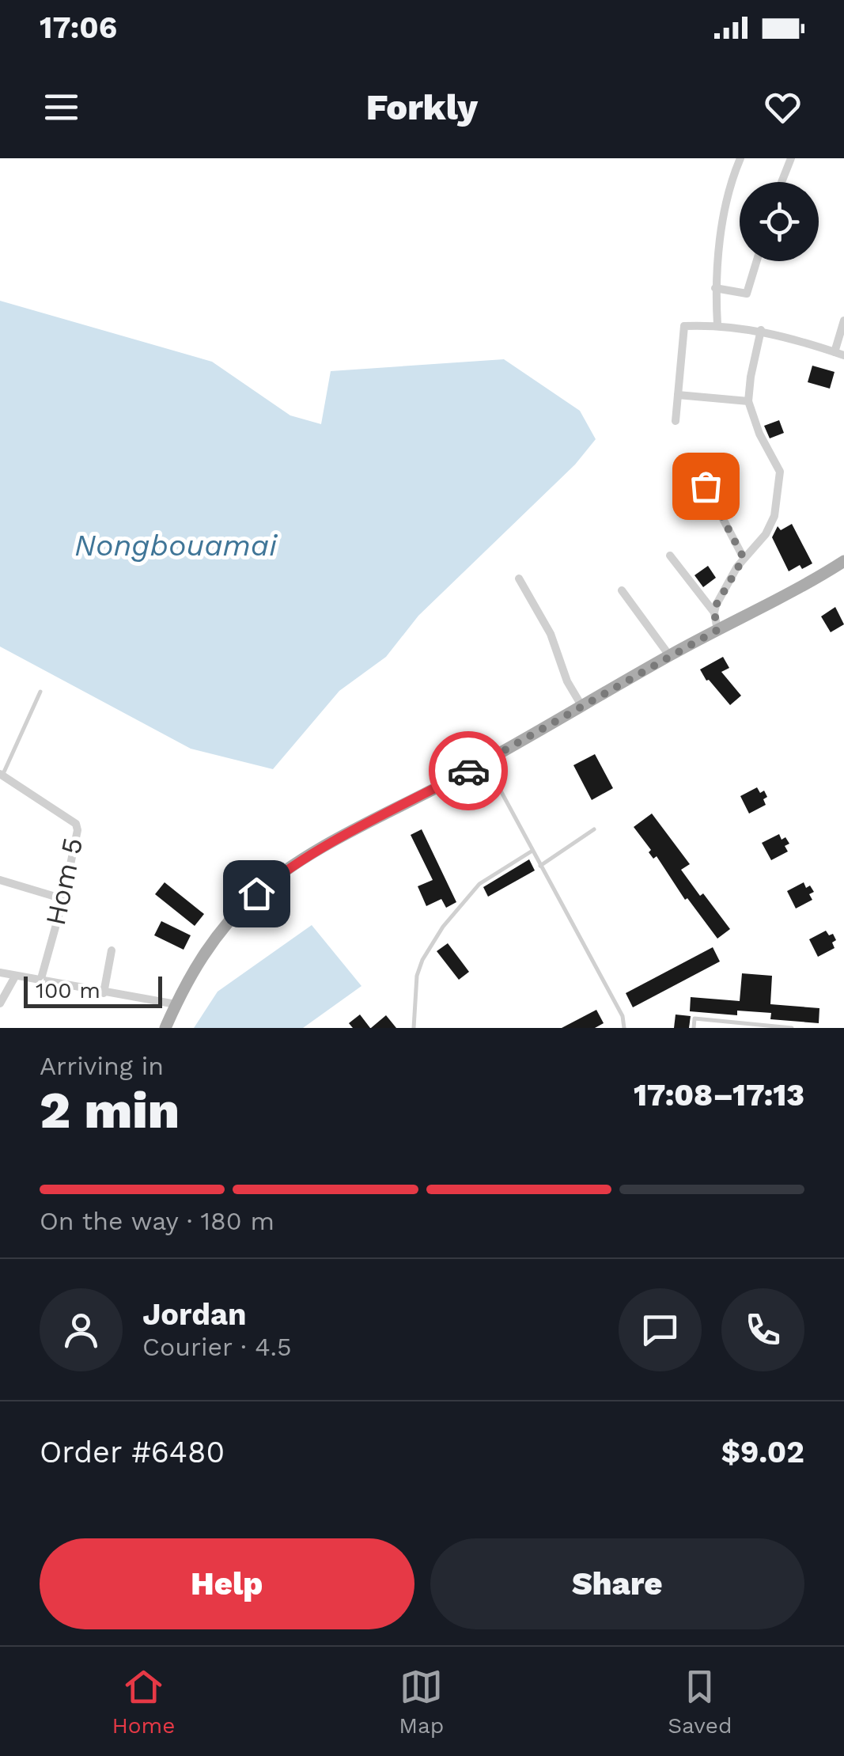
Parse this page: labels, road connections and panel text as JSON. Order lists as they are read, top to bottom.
{
  "streets": {
    "street": ["Hom 5"]
  },
  "water": ["Nongbouamai"],
  "scale_bar": "100 m",
  "page": {
    "status": "17:06",
    "header": "Forkly",
    "scale": "100 m",
    "heading": ["2 min", "Arriving in", "17:08–17:13"],
    "panel": [
      "Jordan",
      "Courier · 4.5",
      "Order #6480",
      "$9.02"
    ],
    "bar": "On the way · 180 m",
    "buttons": ["Help", "Share"],
    "tabs": ["Home", "Map", "Saved"]
  }
}
